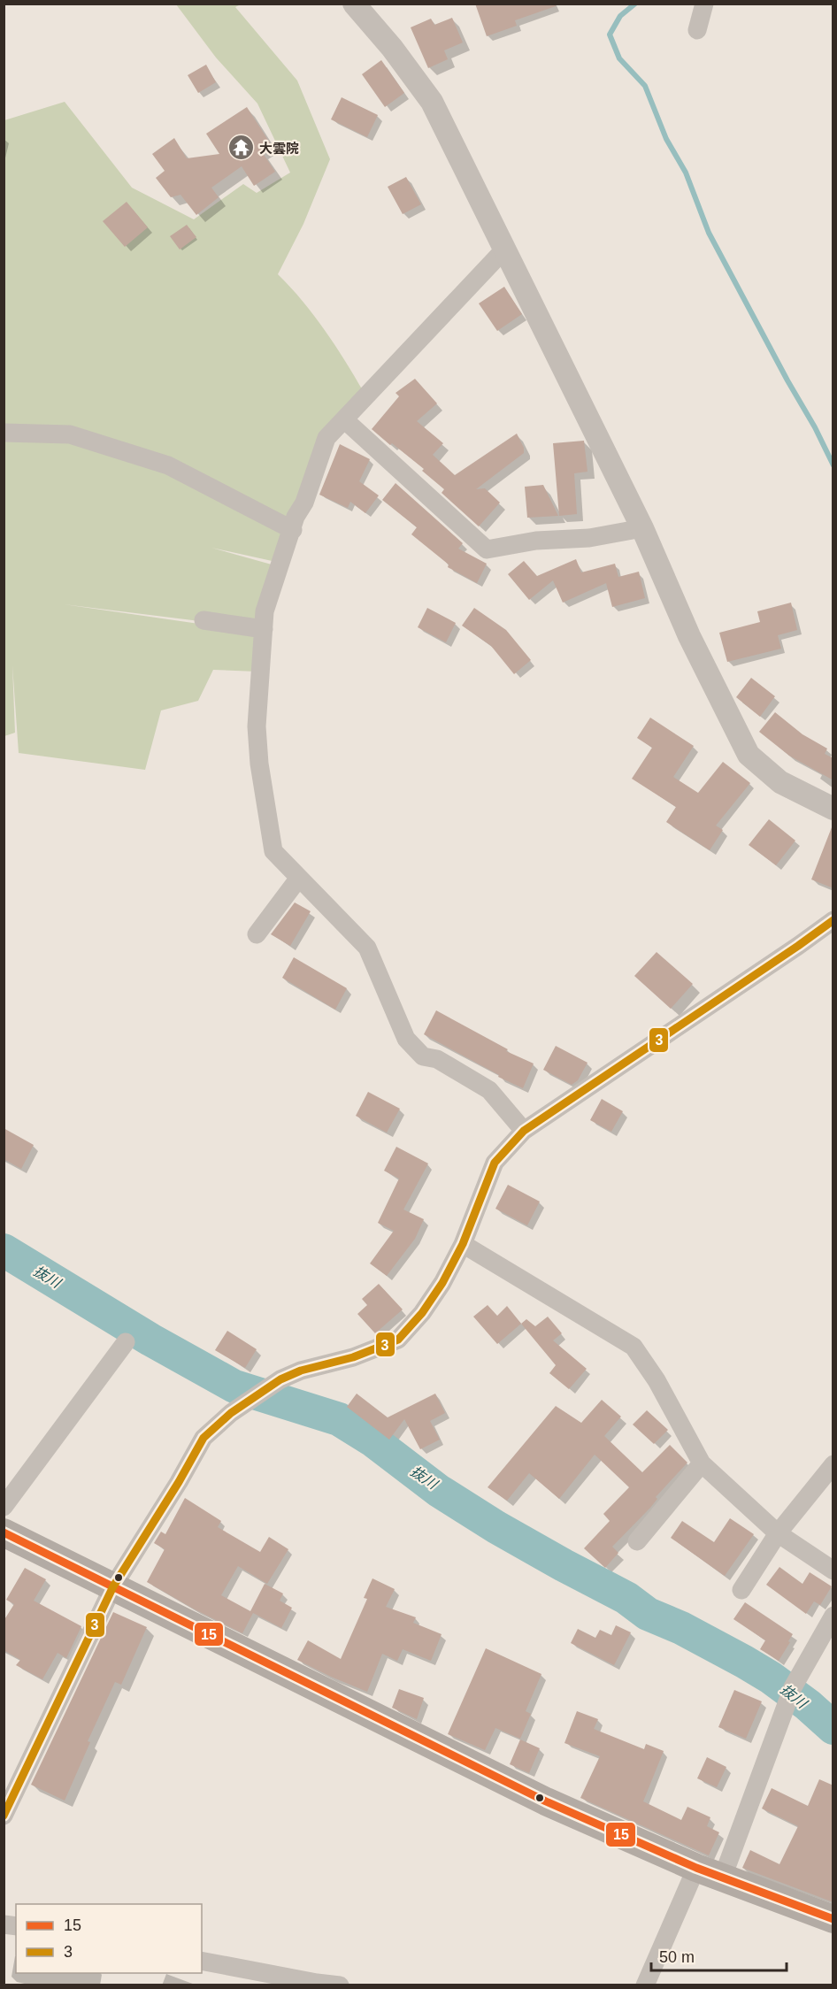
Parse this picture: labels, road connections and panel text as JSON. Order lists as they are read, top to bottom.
{
  "water": ["抜川"],
  "places": {
    "temple": ["大雲院"]
  },
  "lines": ["transit line 3", "transit line 15"],
  "legend": ["15", "3"],
  "scale_bar": "50 m"
}
